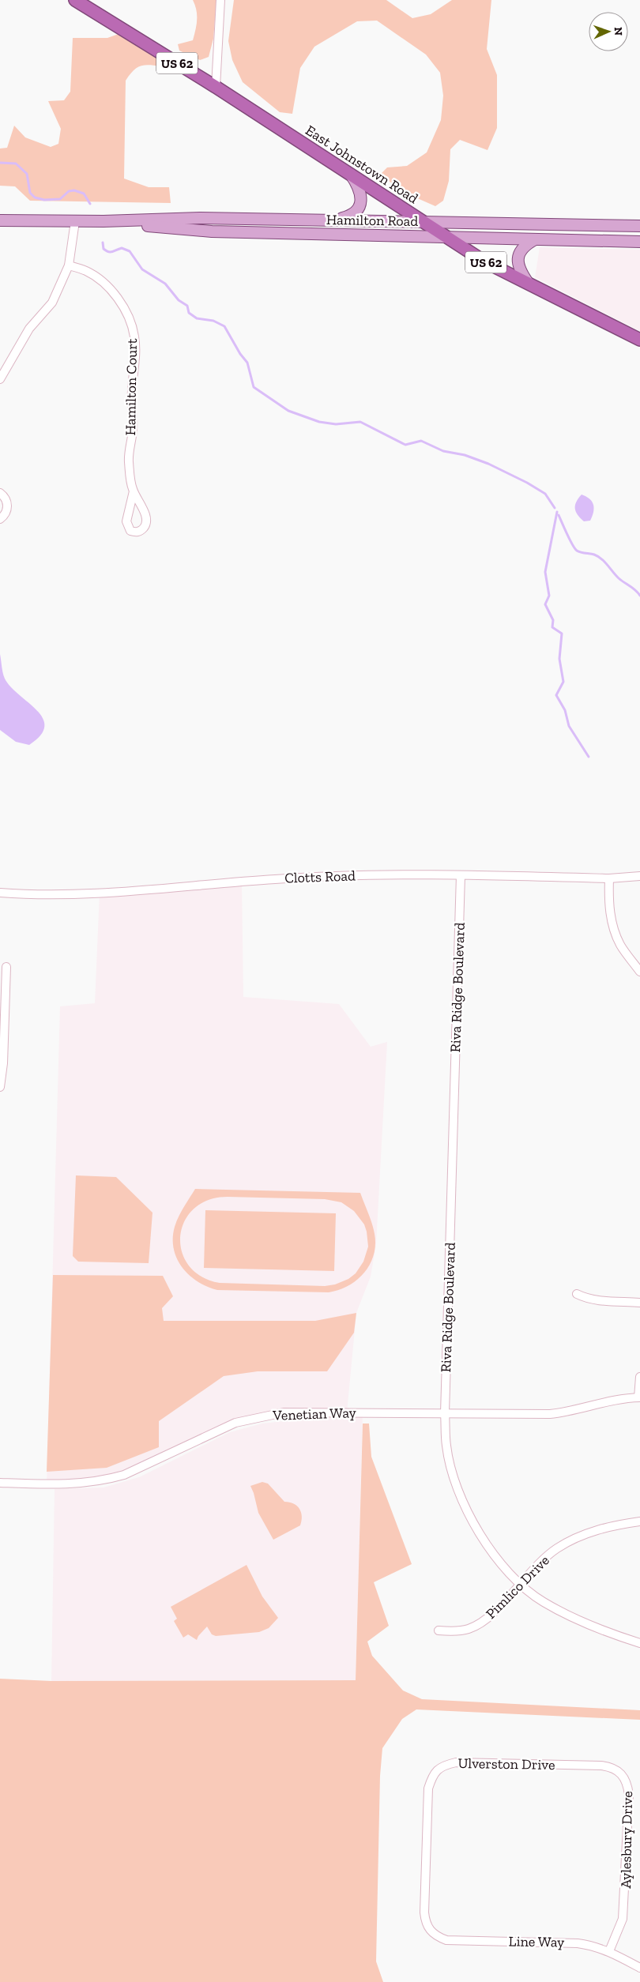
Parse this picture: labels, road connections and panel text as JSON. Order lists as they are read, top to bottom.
{
  "streets": {
    "highway": ["US 62", "East Johnstown Road"],
    "main road": ["Hamilton Road"],
    "street": [
      "Hamilton Court",
      "Clotts Road",
      "Riva Ridge Boulevard",
      "Venetian Way",
      "Pimlico Drive",
      "Ulverston Drive",
      "Aylesbury Drive",
      "Line Way"
    ]
  },
  "crossings": [
    ["East Johnstown Road", "Hamilton Road"],
    ["Clotts Road", "Riva Ridge Boulevard"],
    ["Riva Ridge Boulevard", "Venetian Way"],
    ["Riva Ridge Boulevard", "Pimlico Drive"],
    ["Ulverston Drive", "Aylesbury Drive"],
    ["Ulverston Drive", "Line Way"],
    ["Aylesbury Drive", "Line Way"]
  ],
  "north": "right"
}
